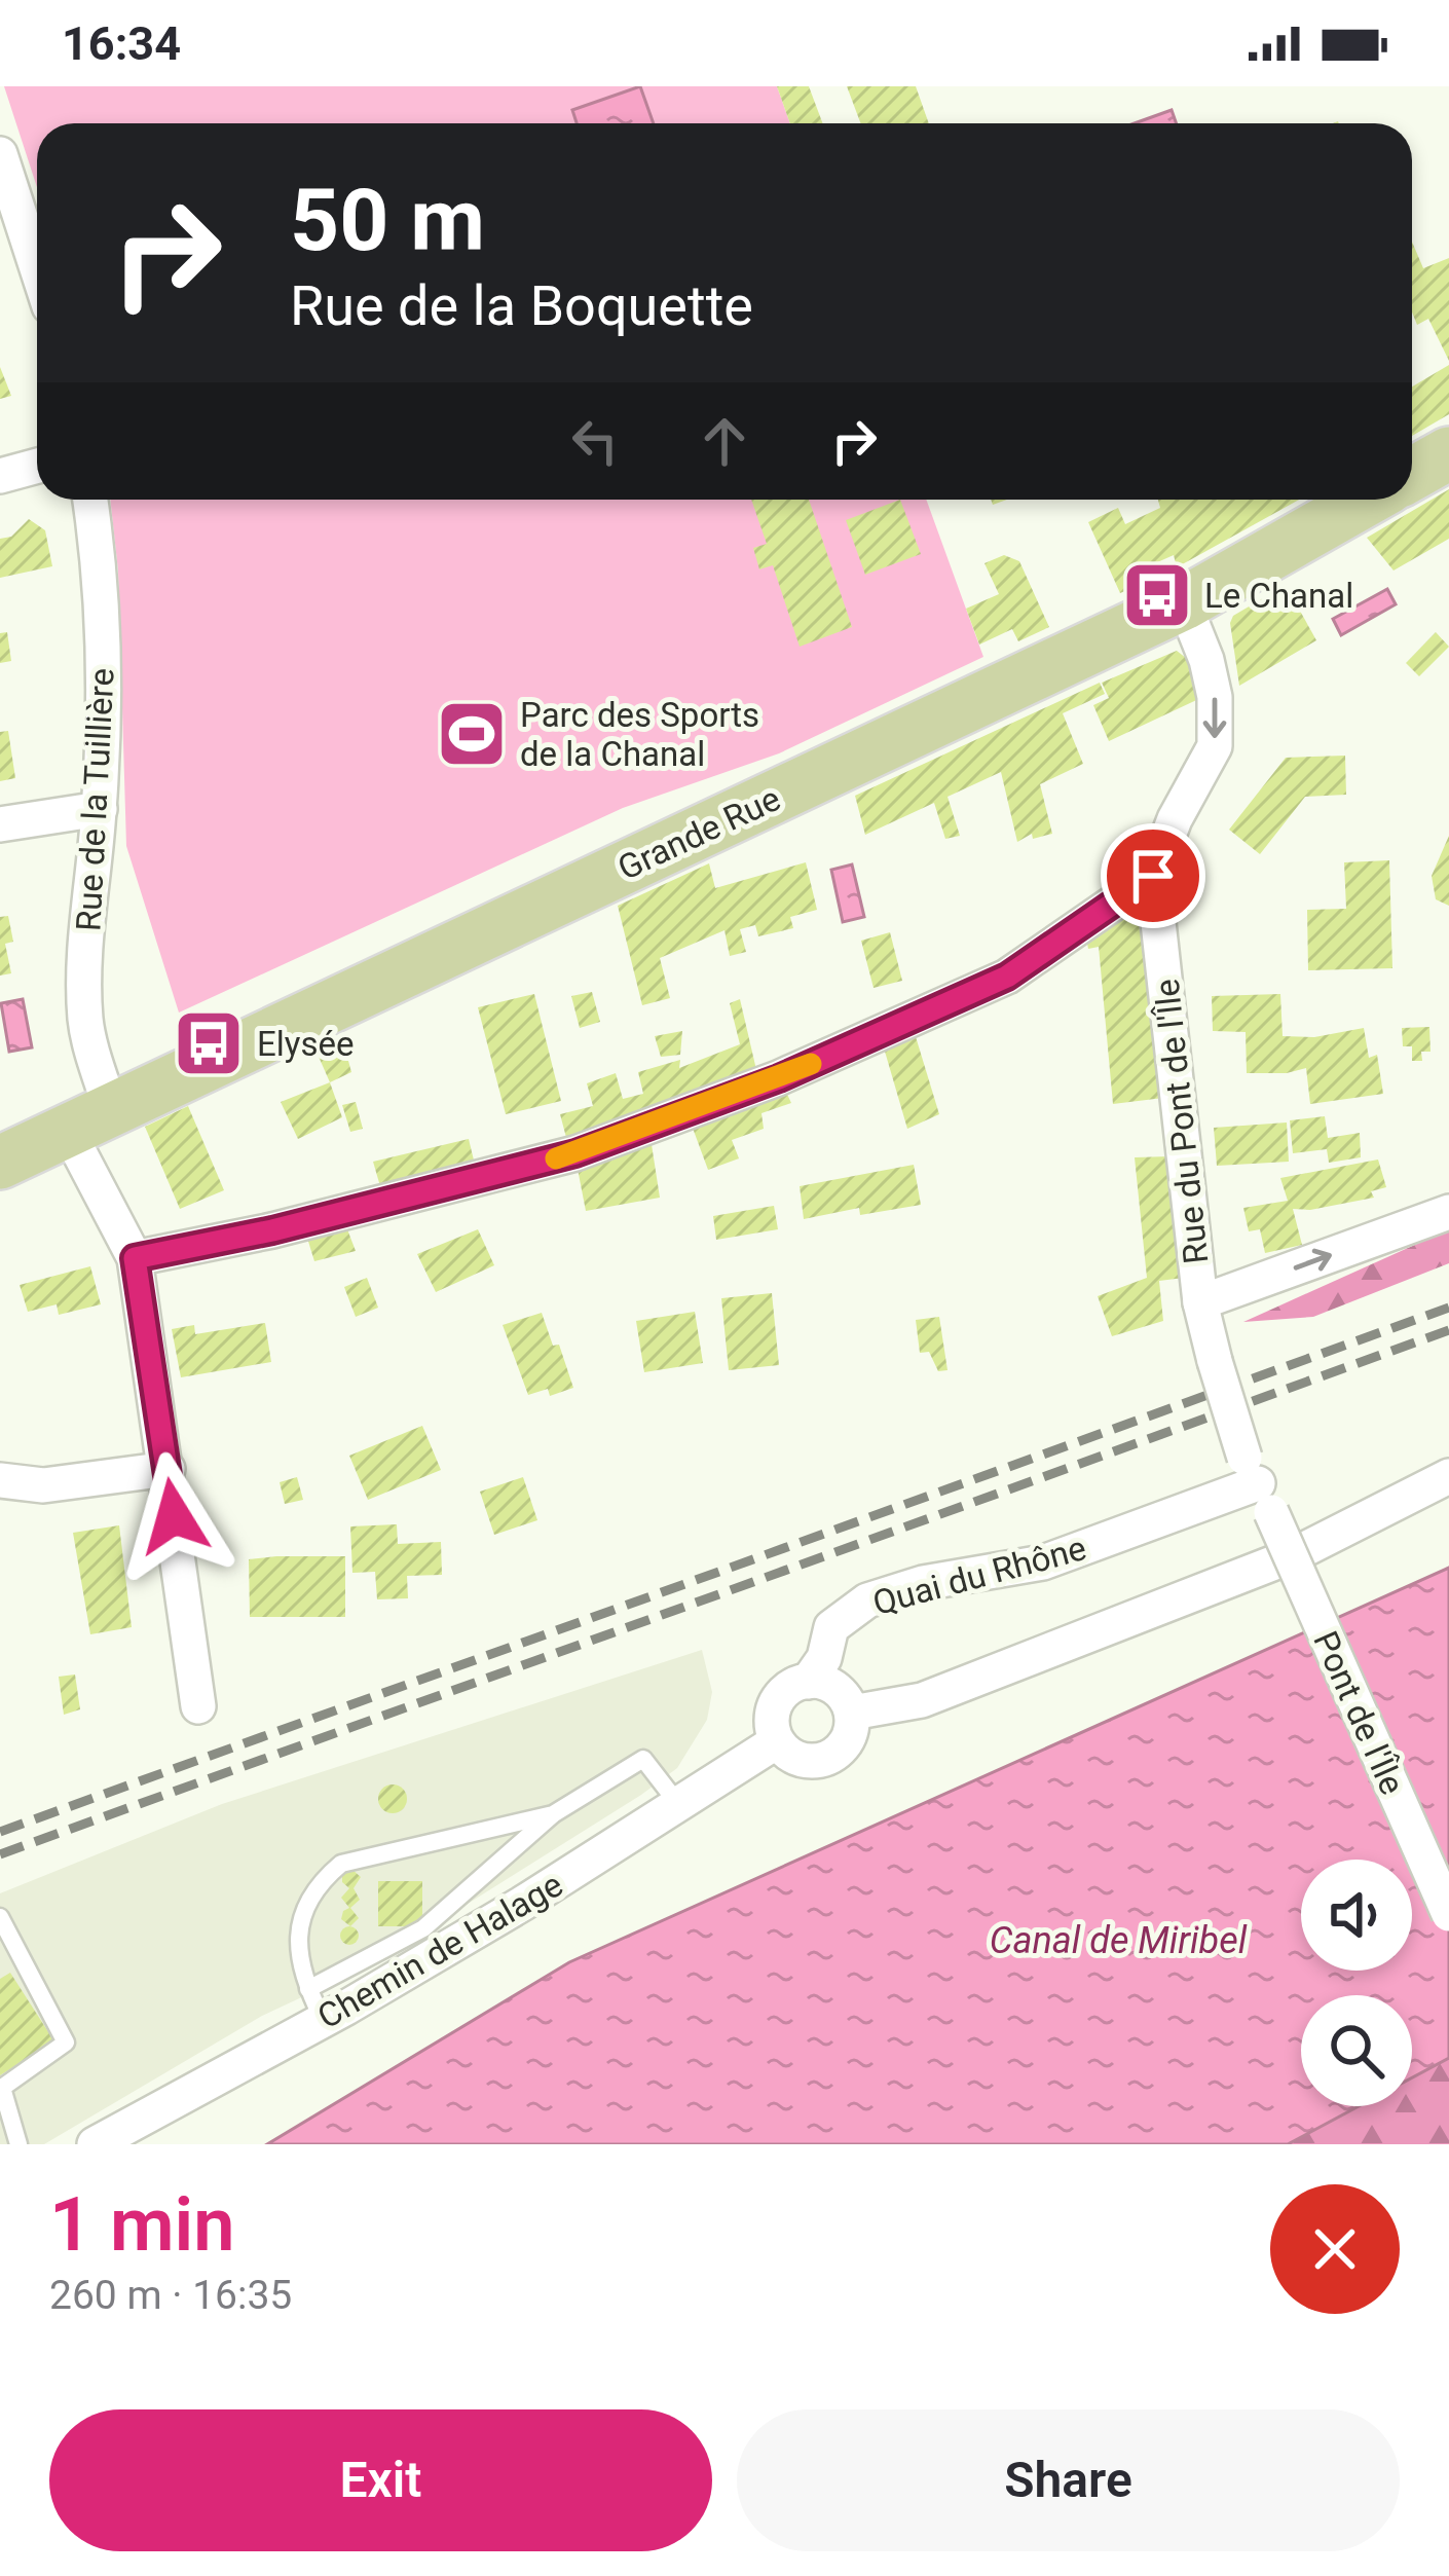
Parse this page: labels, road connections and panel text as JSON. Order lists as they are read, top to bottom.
{
  "streets": {
    "main road": ["Grande Rue"],
    "street": [
      "Rue de la Tuillière",
      "Rue du Pont de l'Île",
      "Quai du Rhône",
      "Pont de l'Île",
      "Chemin de Halage"
    ]
  },
  "crossings": [
    ["Rue de la Tuillière", "Grande Rue"],
    ["Grande Rue", "Rue du Pont de l'Île"],
    ["Rue du Pont de l'Île", "Quai du Rhône"],
    ["Rue du Pont de l'Île", "Pont de l'Île"],
    ["Quai du Rhône", "Pont de l'Île"],
    ["Quai du Rhône", "Chemin de Halage"]
  ],
  "water": ["Canal de Miribel"],
  "places": {
    "bus stop": ["Le Chanal", "Elysée"],
    "sports": ["Parc des Sports de la Chanal"]
  },
  "page": {
    "status": "16:34",
    "turn": ["50 m", "Rue de la Boquette"],
    "heading": ["1 min", "260 m · 16:35"],
    "buttons": ["Exit", "Share"]
  }
}
